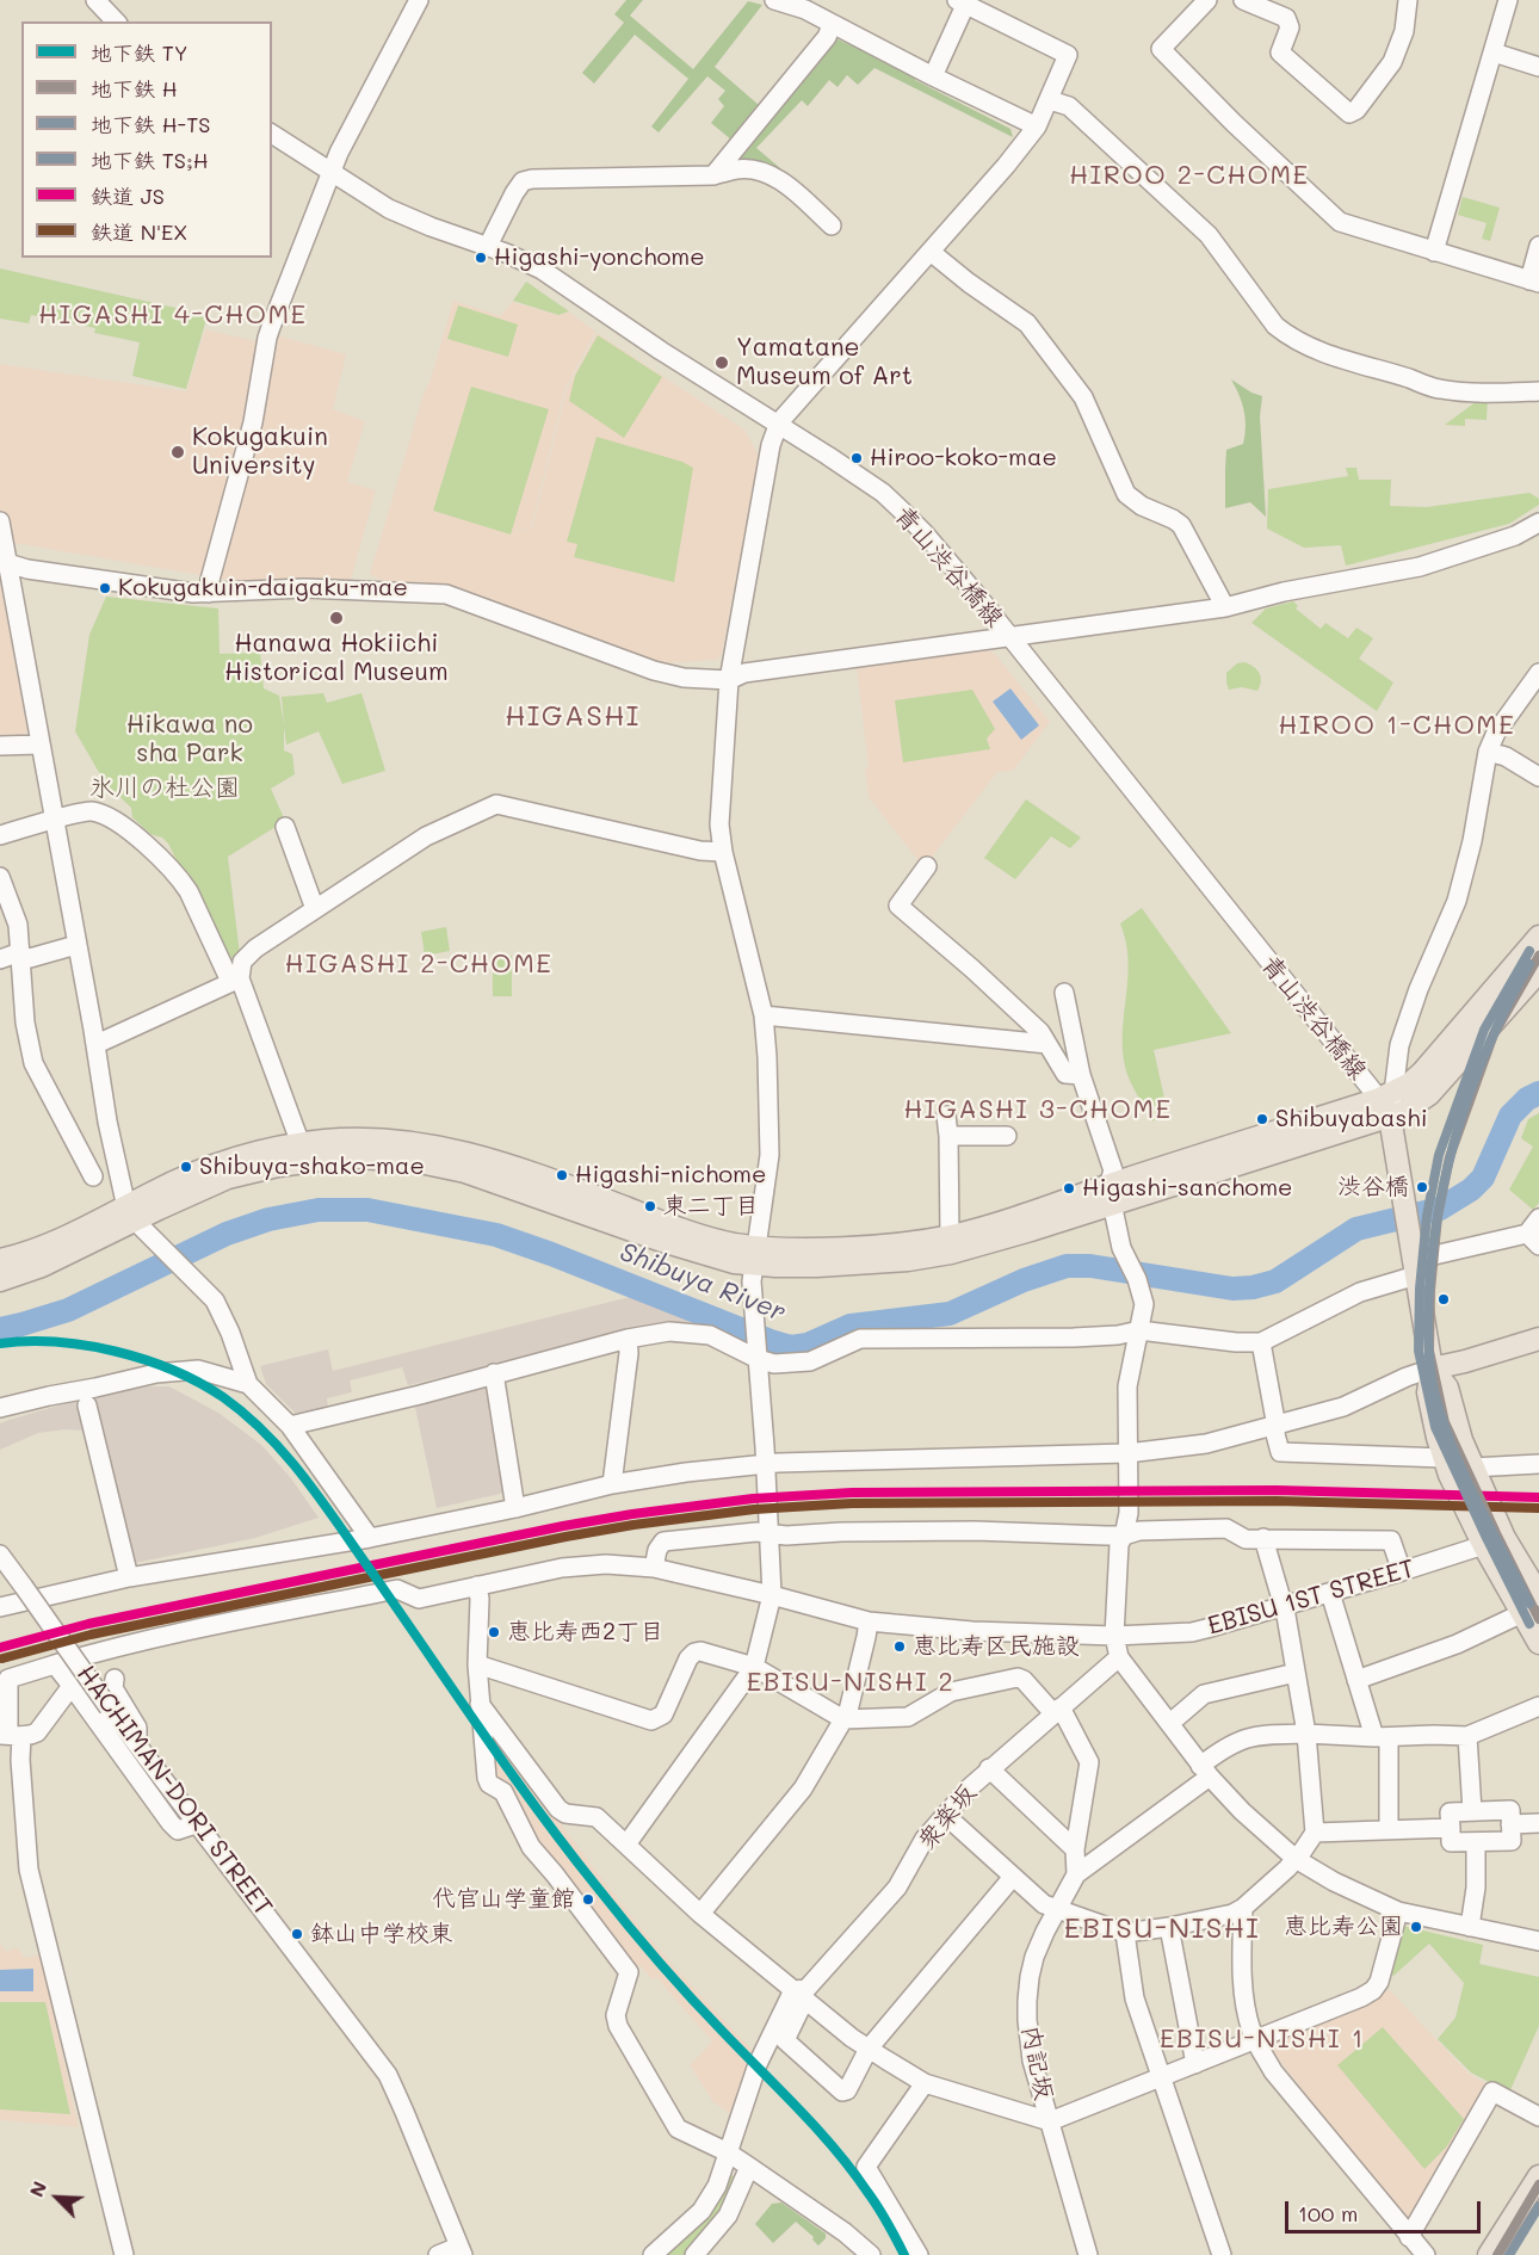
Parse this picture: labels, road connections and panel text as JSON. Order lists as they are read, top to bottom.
{
  "streets": {
    "street": [
      "青山渋谷橋線",
      "EBISU 1ST STREET",
      "HACHIMAN-DORI STREET",
      "衆楽坂",
      "内記坂"
    ]
  },
  "districts": [
    "HIROO 2-CHOME",
    "HIGASHI 4-CHOME",
    "HIGASHI",
    "HIROO 1-CHOME",
    "HIGASHI 2-CHOME",
    "HIGASHI 3-CHOME",
    "EBISU-NISHI 2",
    "EBISU-NISHI",
    "EBISU-NISHI 1"
  ],
  "water": ["Shibuya River"],
  "parks": ["Hikawa no sha Park", "氷川の杜公園"],
  "places": [
    "Higashi-yonchome",
    "Yamatane Museum of Art",
    "Kokugakuin University",
    "Hiroo-koko-mae",
    "Kokugakuin-daigaku-mae",
    "Hanawa Hokiichi Historical Museum",
    "Shibuyabashi",
    "Shibuya-shako-mae",
    "Higashi-nichome",
    "渋谷橋",
    "Higashi-sanchome",
    "東二丁目",
    "恵比寿西2丁目",
    "恵比寿区民施設",
    "代官山学童館",
    "恵比寿公園",
    "鉢山中学校東"
  ],
  "lines": [
    "metro line H-TS",
    "metro line H",
    "metro line TS;H",
    "metro line TY",
    "rail line JS",
    "rail line N'EX"
  ],
  "legend": [
    "地下鉄 TY",
    "地下鉄 H",
    "地下鉄 H-TS",
    "地下鉄 TS;H",
    "鉄道 JS",
    "鉄道 N'EX"
  ],
  "scale_bar": "100 m",
  "north": "top left"
}
